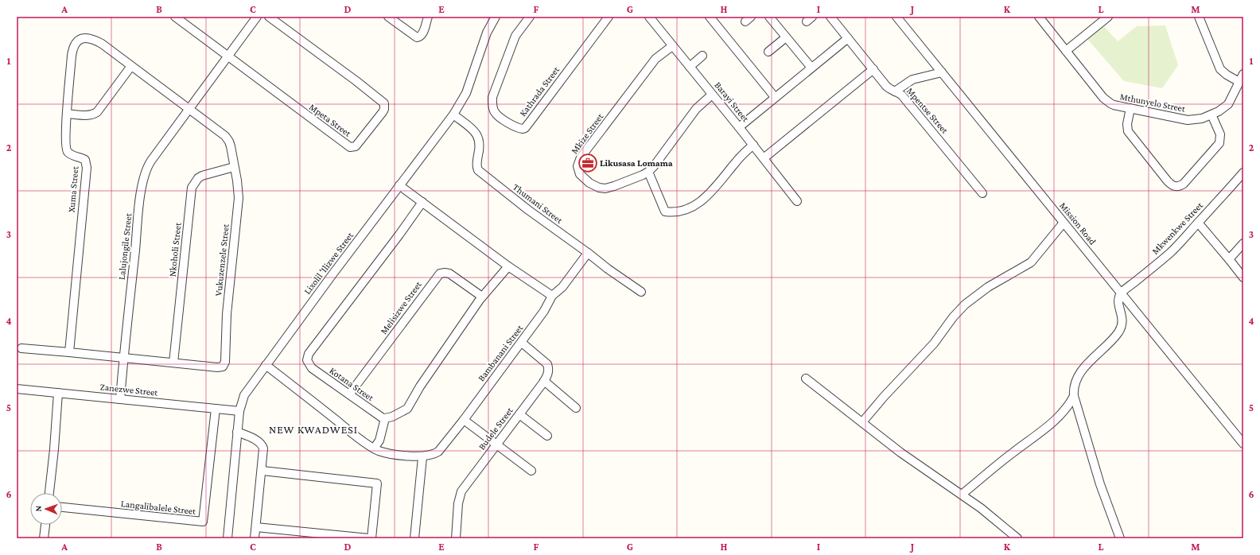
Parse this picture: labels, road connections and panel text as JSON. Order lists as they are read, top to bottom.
{
  "streets": {
    "street": [
      "Kathrada Street",
      "Barayi Street",
      "Mthunyelo Street",
      "Mpentse Street",
      "Mpeta Street",
      "Mkize Street",
      "Xuma Street",
      "Thumani Street",
      "Mission Road",
      "Mkwenkwe Street",
      "Lalujongile Street",
      "Nkoholi Street",
      "Vukuzenzele Street",
      "Lixolil 'Ilizwe Street",
      "Melisizwe Street",
      "Bambanani Street",
      "Kotana Street",
      "Zanezwe Street",
      "Budele Street",
      "Langalibalele Street"
    ]
  },
  "crossings": [
    ["Barayi Street", "Mkize Street"],
    ["Mpeta Street", "Lalujongile Street"],
    ["Xuma Street", "Vukuzenzele Street"],
    ["Thumani Street", "Lixolil 'Ilizwe Street"],
    ["Thumani Street", "Bambanani Street"],
    ["Mission Road", "Mkwenkwe Street"],
    ["Lalujongile Street", "Vukuzenzele Street"],
    ["Lalujongile Street", "Zanezwe Street"],
    ["Nkoholi Street", "Vukuzenzele Street"],
    ["Lixolil 'Ilizwe Street", "Zanezwe Street"],
    ["Melisizwe Street", "Kotana Street"],
    ["Bambanani Street", "Budele Street"],
    ["Zanezwe Street", "Langalibalele Street"]
  ],
  "districts": ["NEW KWADWESI"],
  "places": {
    "office": ["Likusasa Lomama"]
  },
  "north": "left",
  "grid": {
    "columns": [
      "A",
      "B",
      "C",
      "D",
      "E",
      "F",
      "G",
      "H",
      "I",
      "J",
      "K",
      "L",
      "M"
    ],
    "rows": [
      "1",
      "2",
      "3",
      "4",
      "5",
      "6"
    ]
  }
}
